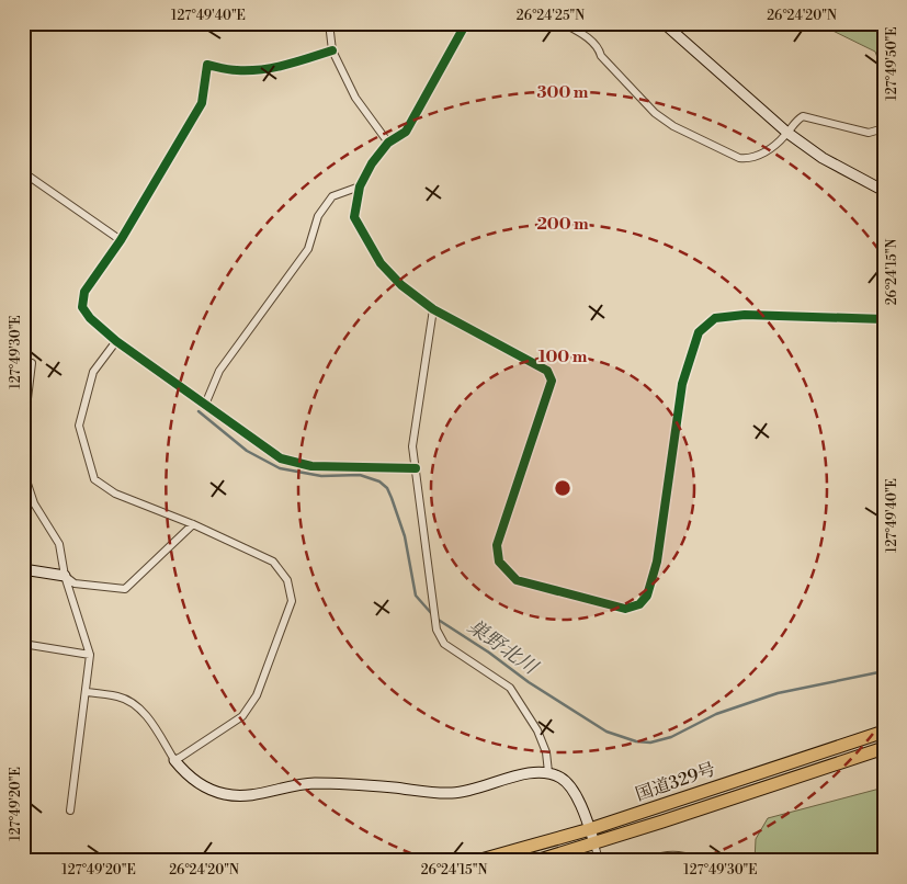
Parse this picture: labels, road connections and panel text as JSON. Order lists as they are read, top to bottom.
{
  "streets": {
    "highway": ["国道329号"]
  },
  "water": ["巣野北川"],
  "coordinates": [
    "127°49'40\"E",
    "26°24'25\"N",
    "26°24'20\"N",
    "127°49'50\"E",
    "26°24'15\"N",
    "127°49'30\"E",
    "127°49'20\"E"
  ],
  "rings": ["300 m", "200 m", "100 m"]
}
